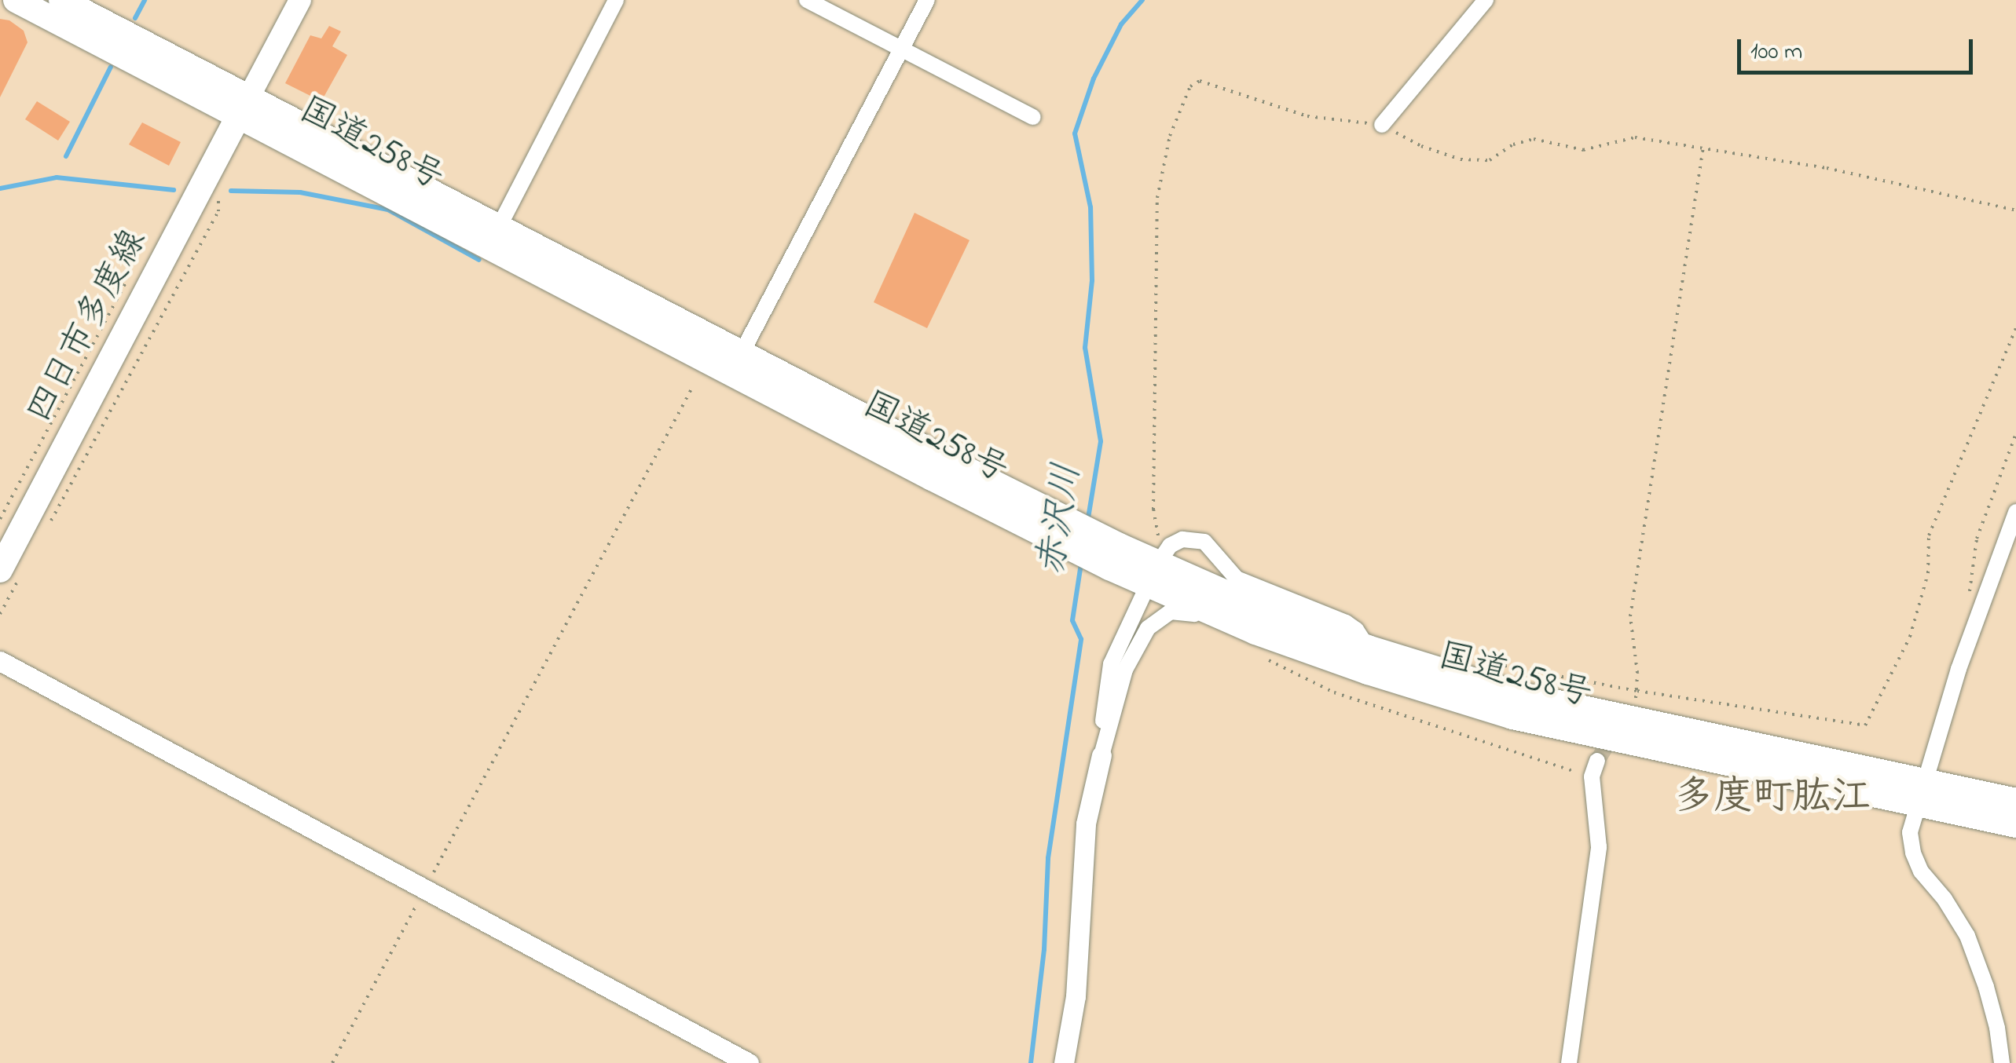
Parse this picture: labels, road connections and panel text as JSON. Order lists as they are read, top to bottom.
{
  "streets": {
    "main road": ["国道258号", "四日市多度線"]
  },
  "crossings": [
    ["国道258号", "四日市多度線"]
  ],
  "districts": ["多度町肱江"],
  "water": ["赤沢川"],
  "scale_bar": "100 m"
}
